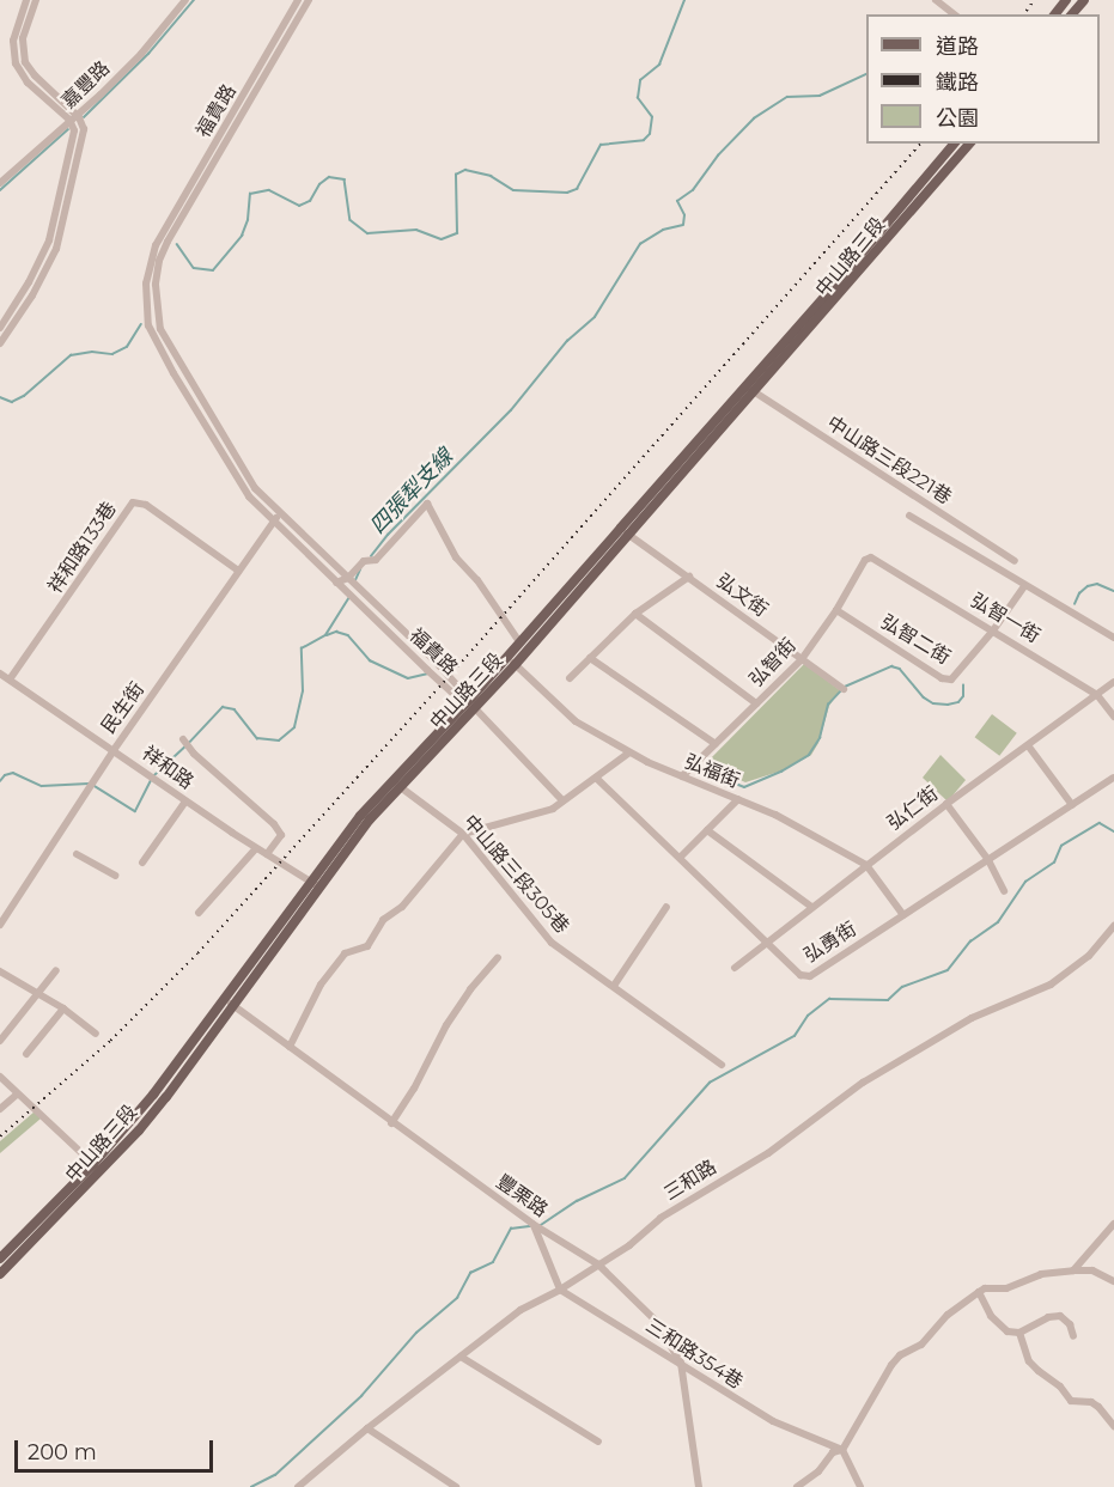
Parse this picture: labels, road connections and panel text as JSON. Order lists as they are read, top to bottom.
{
  "streets": {
    "main road": ["中山路三段"],
    "street": [
      "嘉豐路",
      "福貴路",
      "中山路三段221巷",
      "祥和路133巷",
      "弘文街",
      "弘智一街",
      "弘智二街",
      "弘智街",
      "民生街",
      "祥和路",
      "弘福街",
      "弘仁街",
      "中山路三段305巷",
      "弘勇街",
      "三和路",
      "豐栗路",
      "三和路354巷"
    ]
  },
  "crossings": [
    ["福貴路", "中山路三段"],
    ["福貴路", "民生街"],
    ["中山路三段", "中山路三段221巷"],
    ["中山路三段", "弘文街"],
    ["中山路三段", "祥和路"],
    ["中山路三段", "弘福街"],
    ["中山路三段", "中山路三段305巷"],
    ["中山路三段", "豐栗路"],
    ["祥和路133巷", "民生街"],
    ["祥和路133巷", "祥和路"],
    ["弘文街", "弘智街"],
    ["弘智一街", "弘智二街"],
    ["弘智一街", "弘智街"],
    ["弘智一街", "弘仁街"],
    ["弘智二街", "弘智街"],
    ["弘智街", "弘福街"],
    ["民生街", "祥和路"],
    ["弘福街", "弘仁街"],
    ["弘福街", "弘勇街"],
    ["弘仁街", "弘勇街"],
    ["三和路", "豐栗路"],
    ["三和路", "三和路354巷"],
    ["豐栗路", "三和路354巷"]
  ],
  "water": ["四張犁支線"],
  "legend": ["道路", "鐵路", "公園"],
  "scale_bar": "200 m"
}
